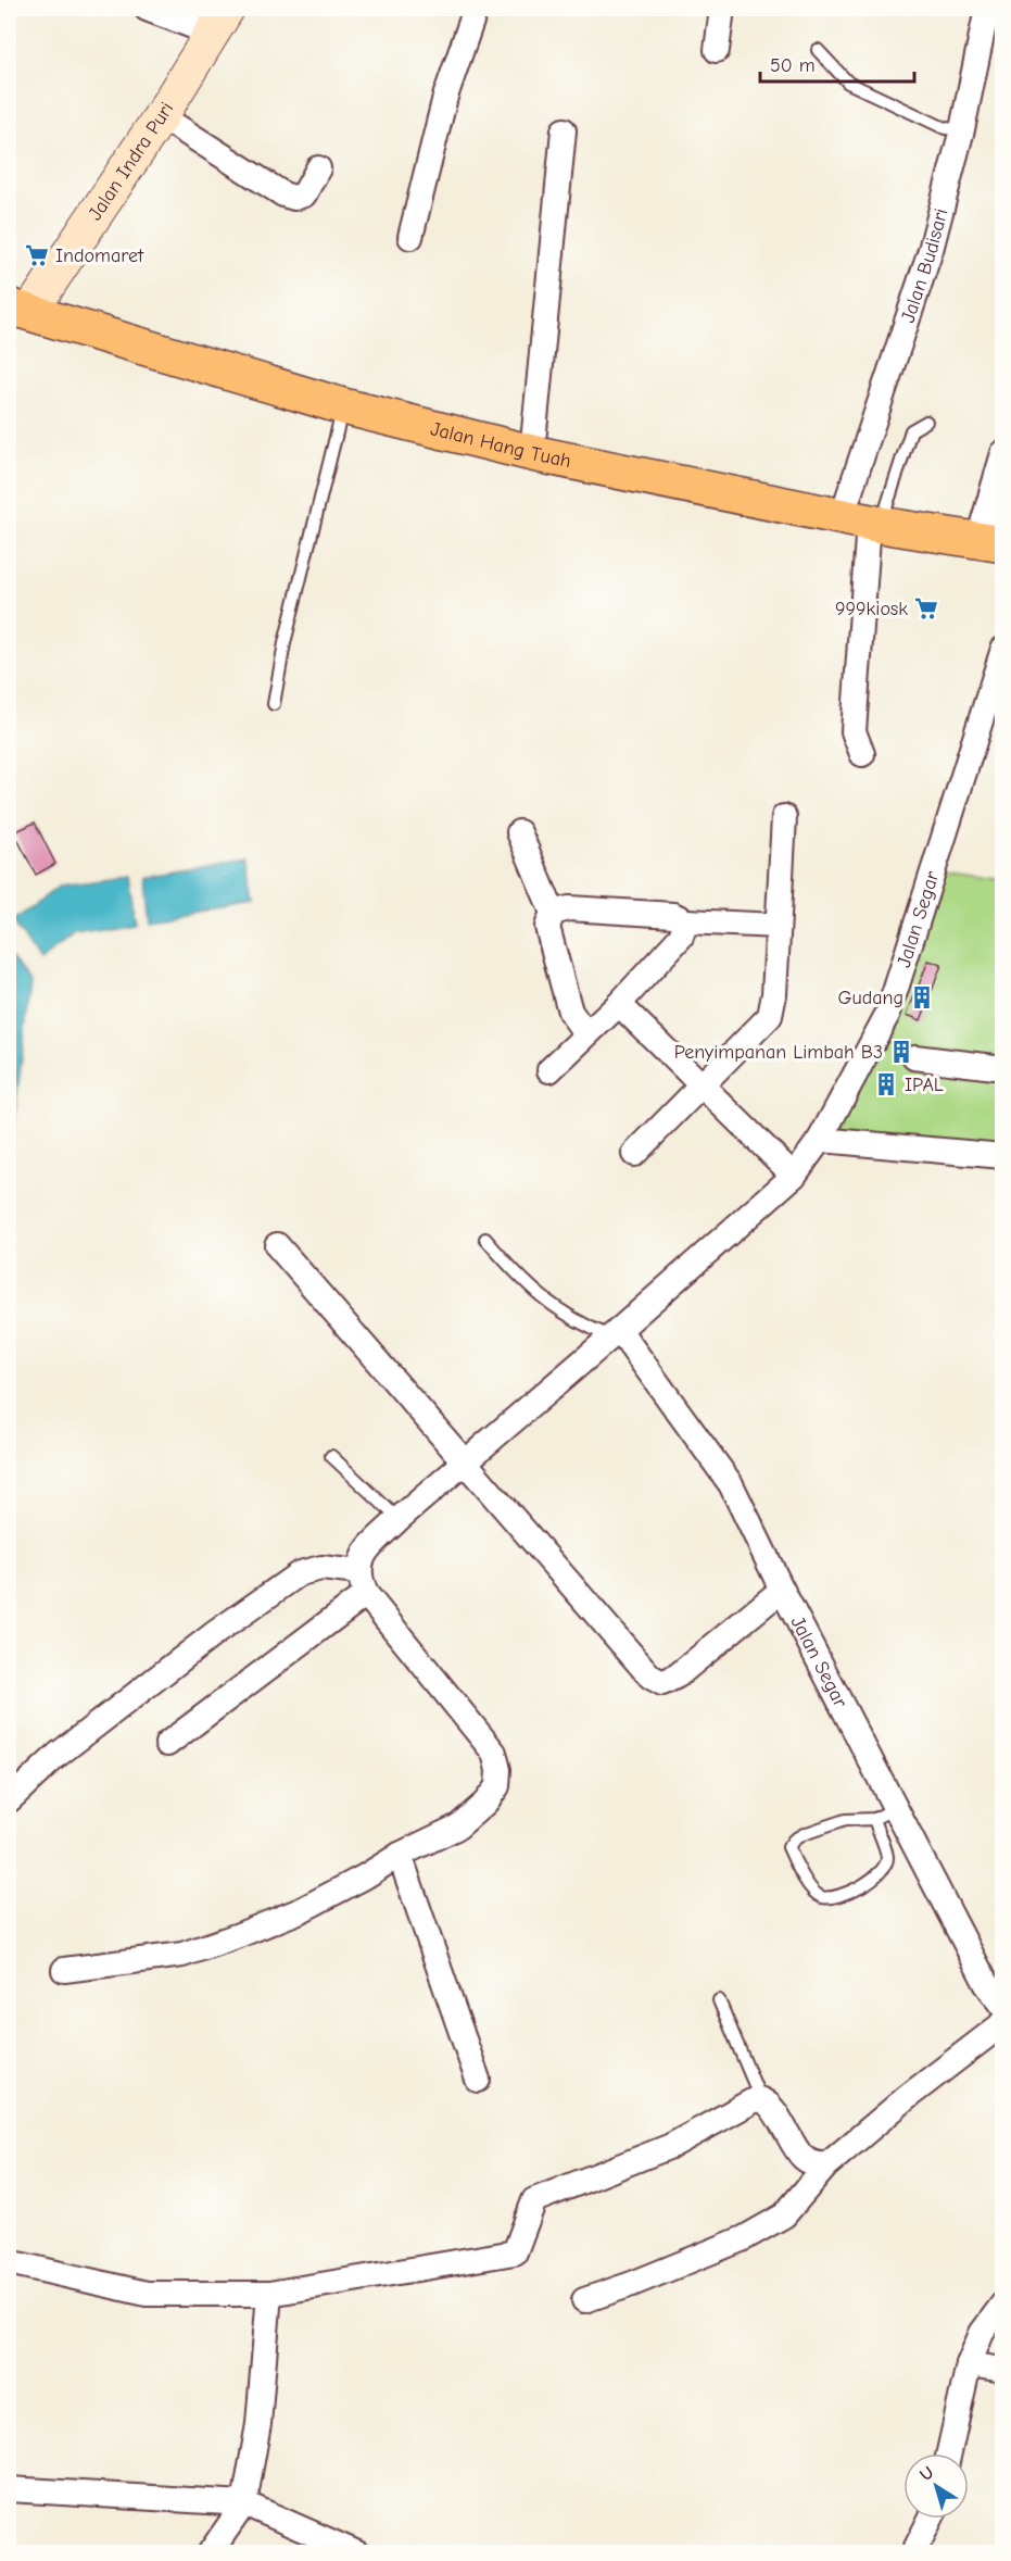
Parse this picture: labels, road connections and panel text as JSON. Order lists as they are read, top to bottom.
{
  "streets": {
    "main road": ["Jalan Hang Tuah"],
    "street": ["Jalan Indra Puri", "Jalan Budisari", "Jalan Segar"]
  },
  "crossings": [
    ["Jalan Indra Puri", "Jalan Hang Tuah"],
    ["Jalan Budisari", "Jalan Hang Tuah"]
  ],
  "places": {
    "supermarket": ["Indomaret", "999kiosk"],
    "building": ["Gudang", "Penyimpanan Limbah B3", "IPAL"]
  },
  "scale_bar": "50 m",
  "north": "top left"
}
